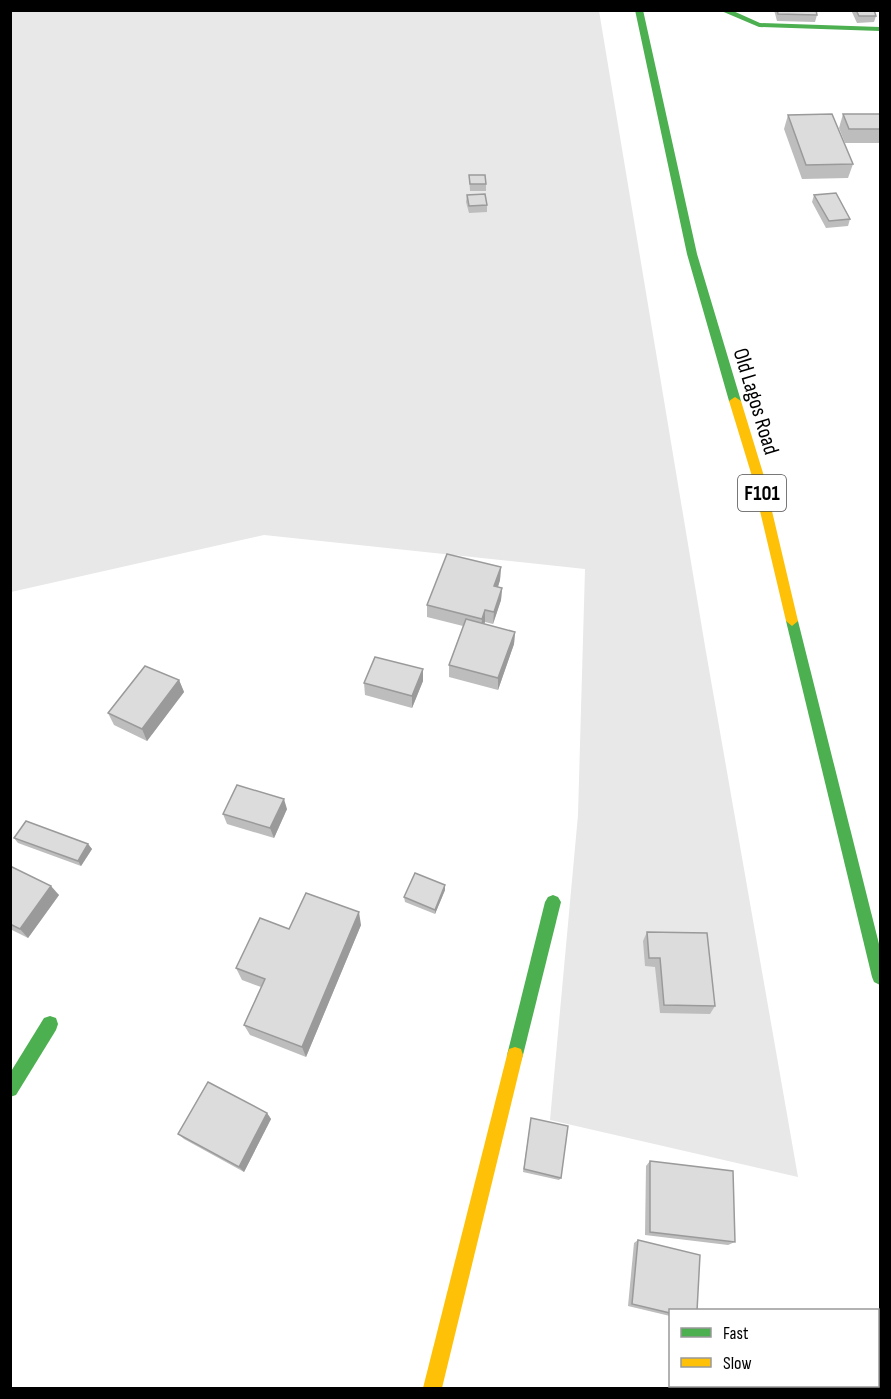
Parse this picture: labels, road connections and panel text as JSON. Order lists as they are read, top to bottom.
{
  "streets": {
    "main road": ["Old Lagos Road", "F101"]
  },
  "legend": ["Fast", "Slow"]
}
